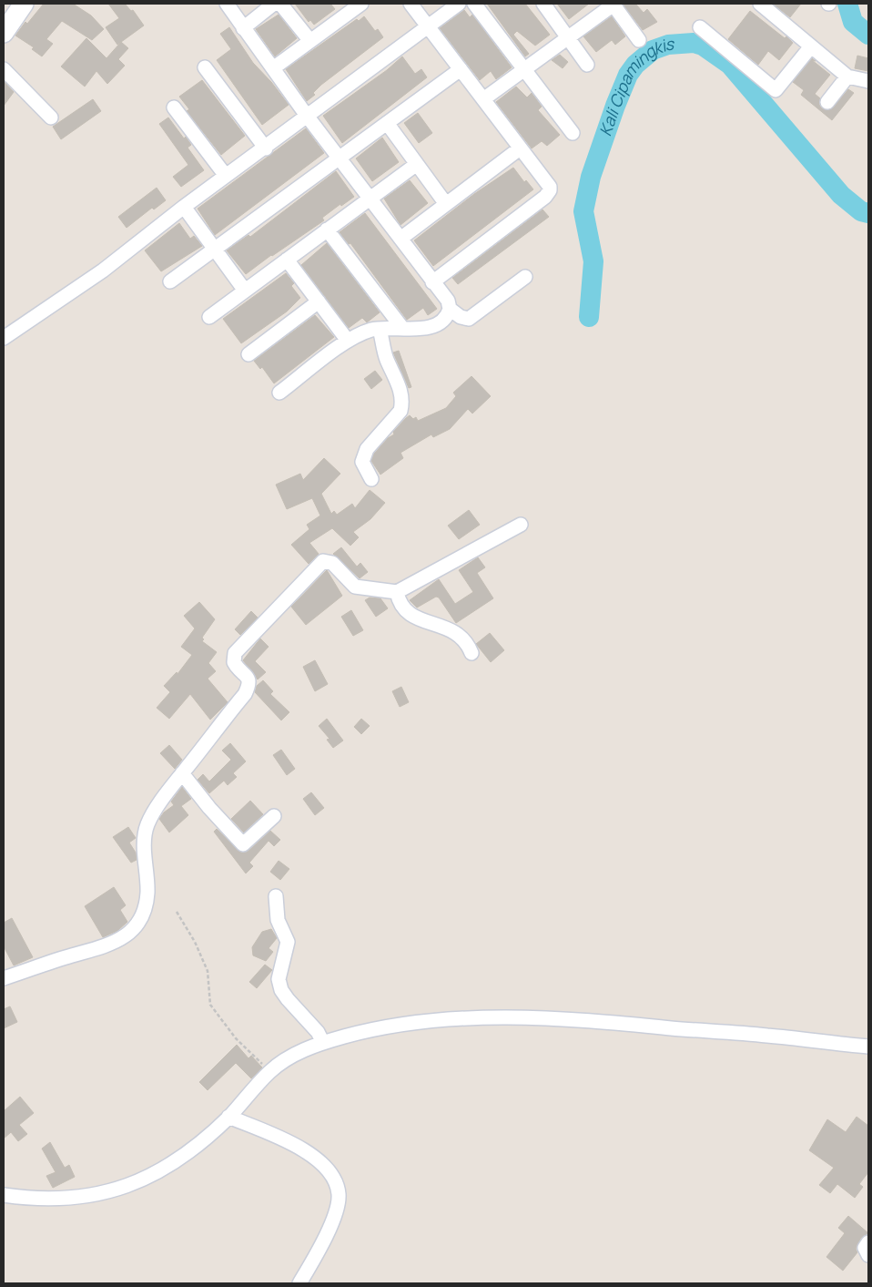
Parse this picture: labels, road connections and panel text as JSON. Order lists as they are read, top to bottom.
{
  "water": ["Kali Cipamingkis"]
}
